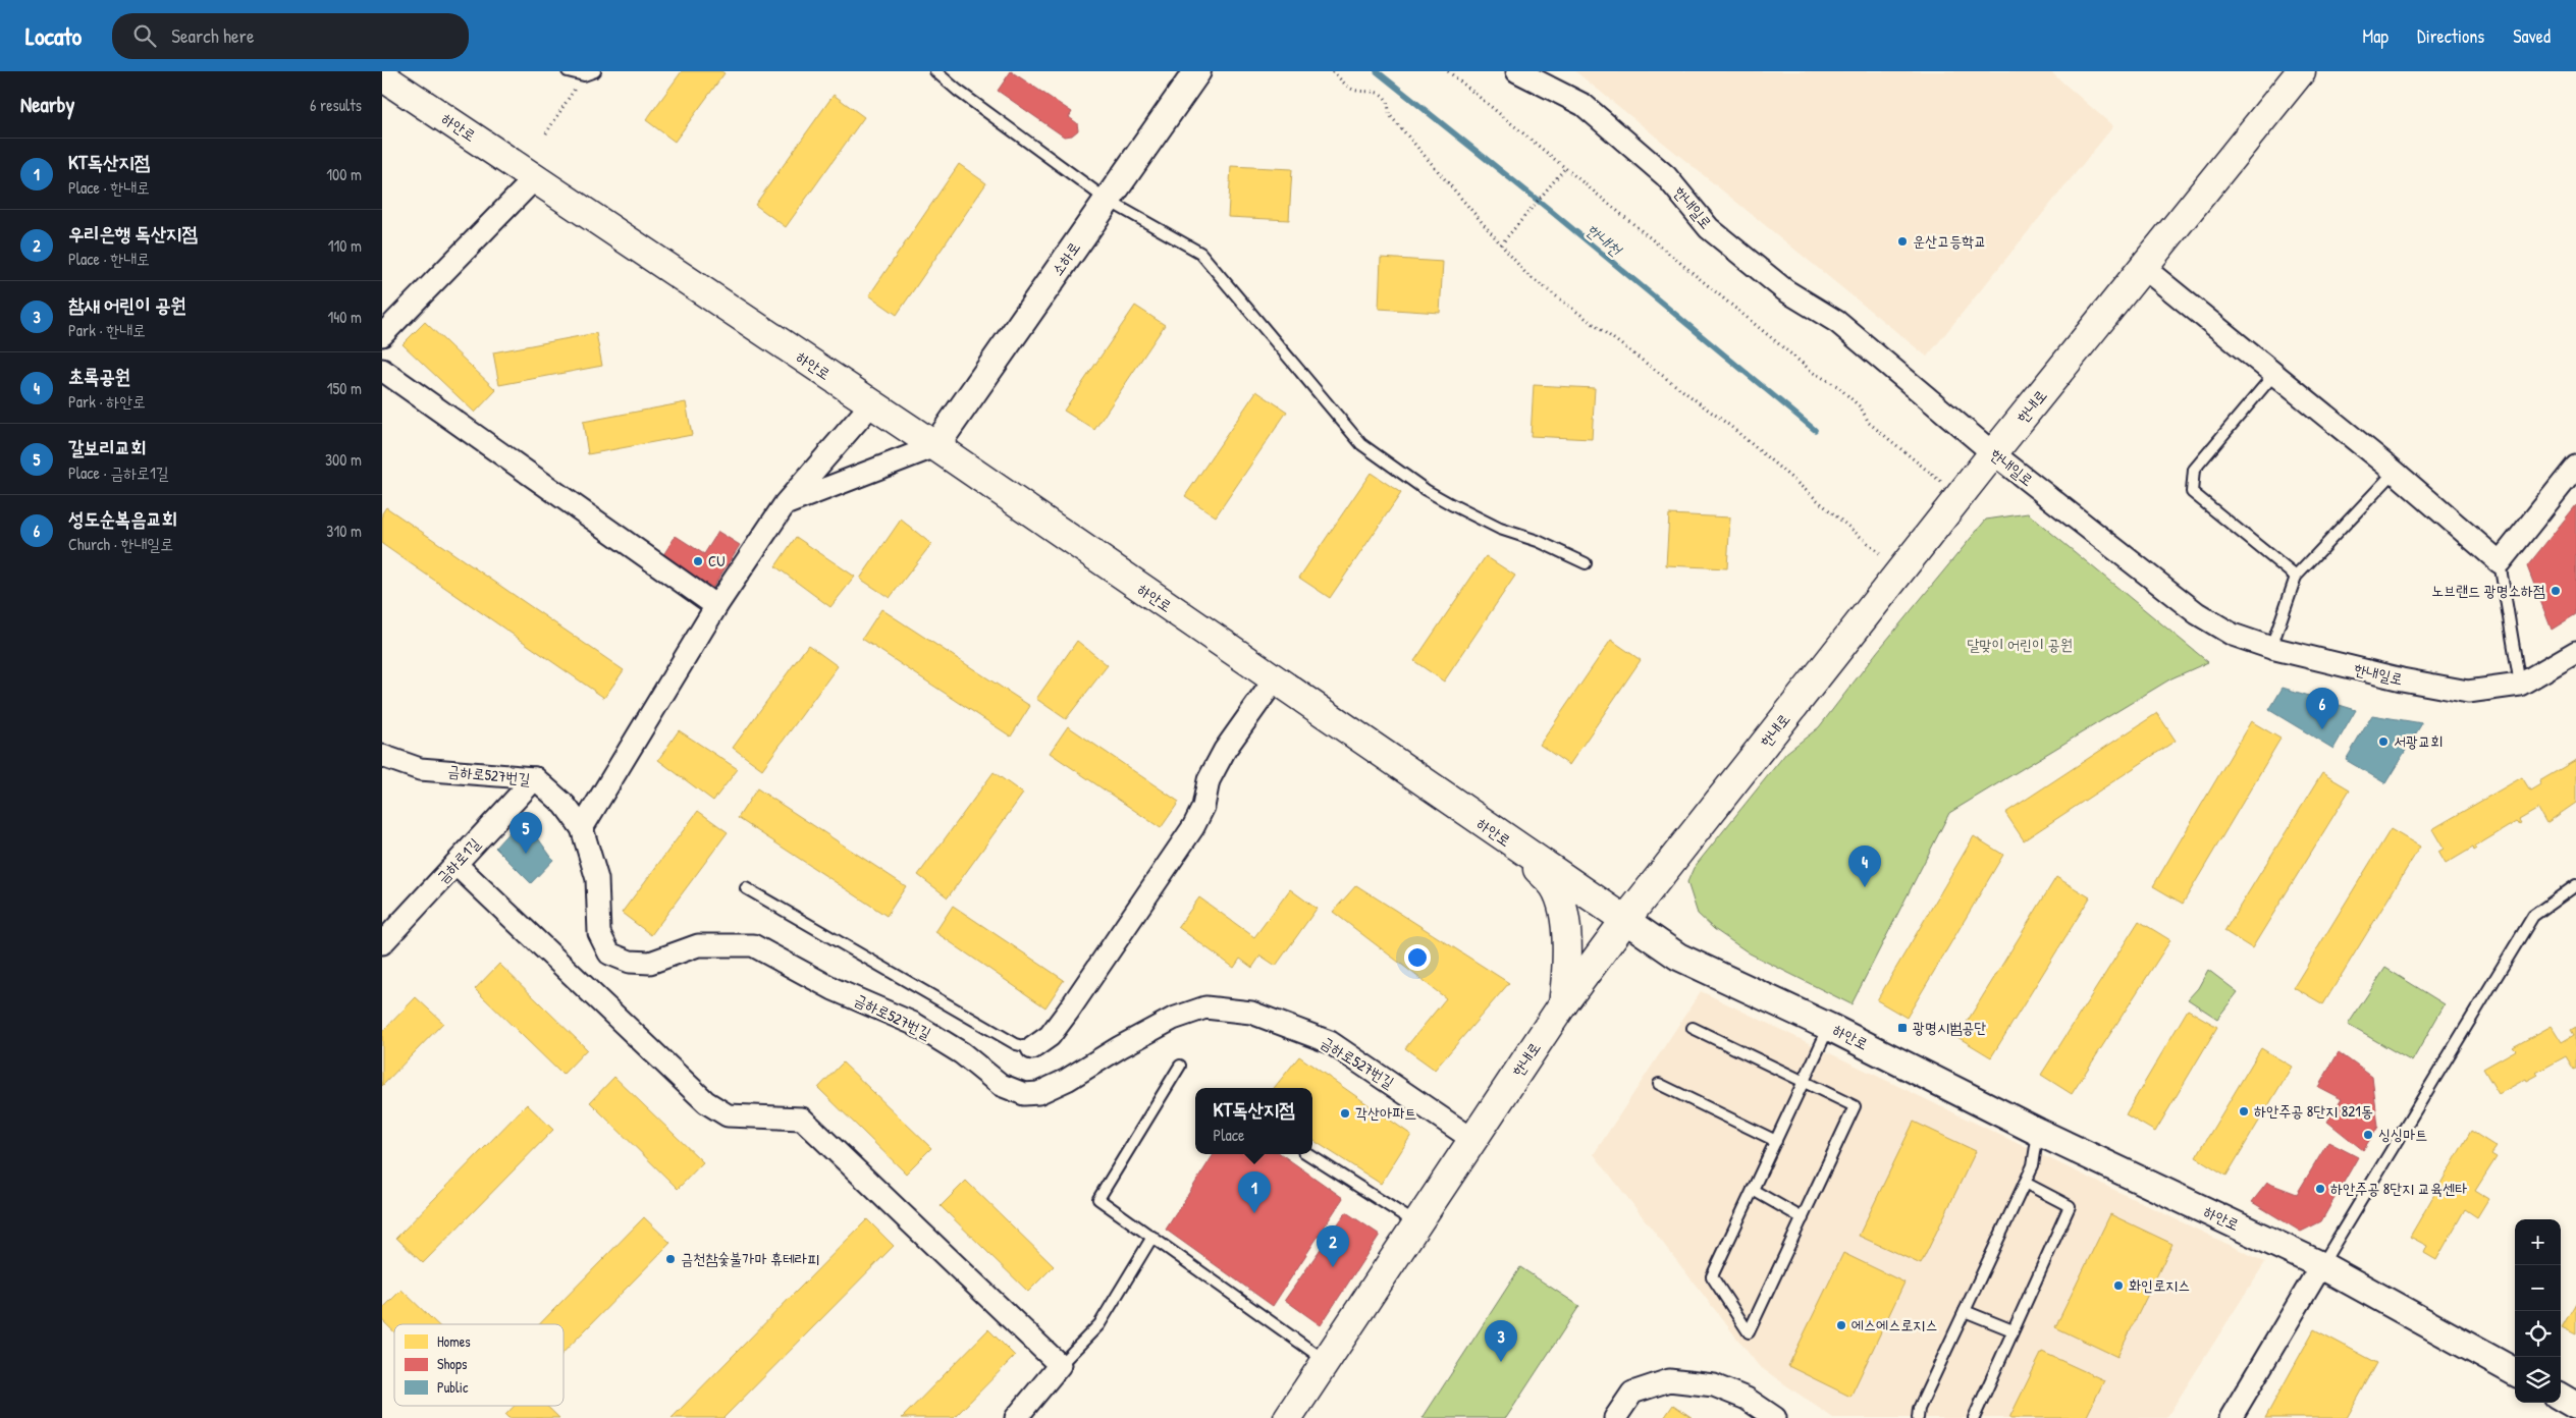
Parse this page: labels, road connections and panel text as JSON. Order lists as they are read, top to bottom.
{
  "streets": {
    "main road": ["하안로", "한내로"],
    "street": [
      "한내일로",
      "소하로",
      "금하로527번길",
      "금하로1길"
    ]
  },
  "crossings": [
    ["하안로", "소하로"],
    ["하안로", "한내로"],
    ["한내일로", "한내로"],
    ["한내로", "금하로527번길"],
    ["금하로527번길", "금하로1길"]
  ],
  "water": ["한내천"],
  "parks": ["달맞이 어린이 공원"],
  "places": {
    "other": [
      "운산고등학교",
      "CU",
      "노브랜드 광명소하점",
      "서광교회",
      "하안주공 8단지 821동",
      "각산아파트",
      "싱싱마트",
      "하안주공 8단지 교육센타",
      "금천참숯불가마 휴테라피",
      "화인로지스",
      "에스에스로지스"
    ],
    "transit": ["광명시범공단"]
  },
  "legend": ["Homes", "Shops", "Public"],
  "page": {
    "header": "Locato",
    "search": "Search here",
    "nav": ["Map", "Directions", "Saved"],
    "heading": ["Nearby", "6 results"],
    "list": [
      {
        "mark": "1",
        "name": "KT독산지점",
        "note": "Place · 한내로",
        "value": "100 m"
      },
      {
        "mark": "2",
        "name": "우리은행 독산지점",
        "note": "Place · 한내로",
        "value": "110 m"
      },
      {
        "mark": "3",
        "name": "참새 어린이 공원",
        "note": "Park · 한내로",
        "value": "140 m"
      },
      {
        "mark": "4",
        "name": "초록공원",
        "note": "Park · 하안로",
        "value": "150 m"
      },
      {
        "mark": "5",
        "name": "갈보리교회",
        "note": "Place · 금하로1길",
        "value": "300 m"
      },
      {
        "mark": "6",
        "name": "성도순복음교회",
        "note": "Church · 한내일로",
        "value": "310 m"
      }
    ],
    "pins": [
      "6",
      "5",
      "4",
      "1",
      "2",
      "3"
    ],
    "popup": ["KT독산지점", "Place"],
    "map_buttons": ["+", "−"]
  }
}
